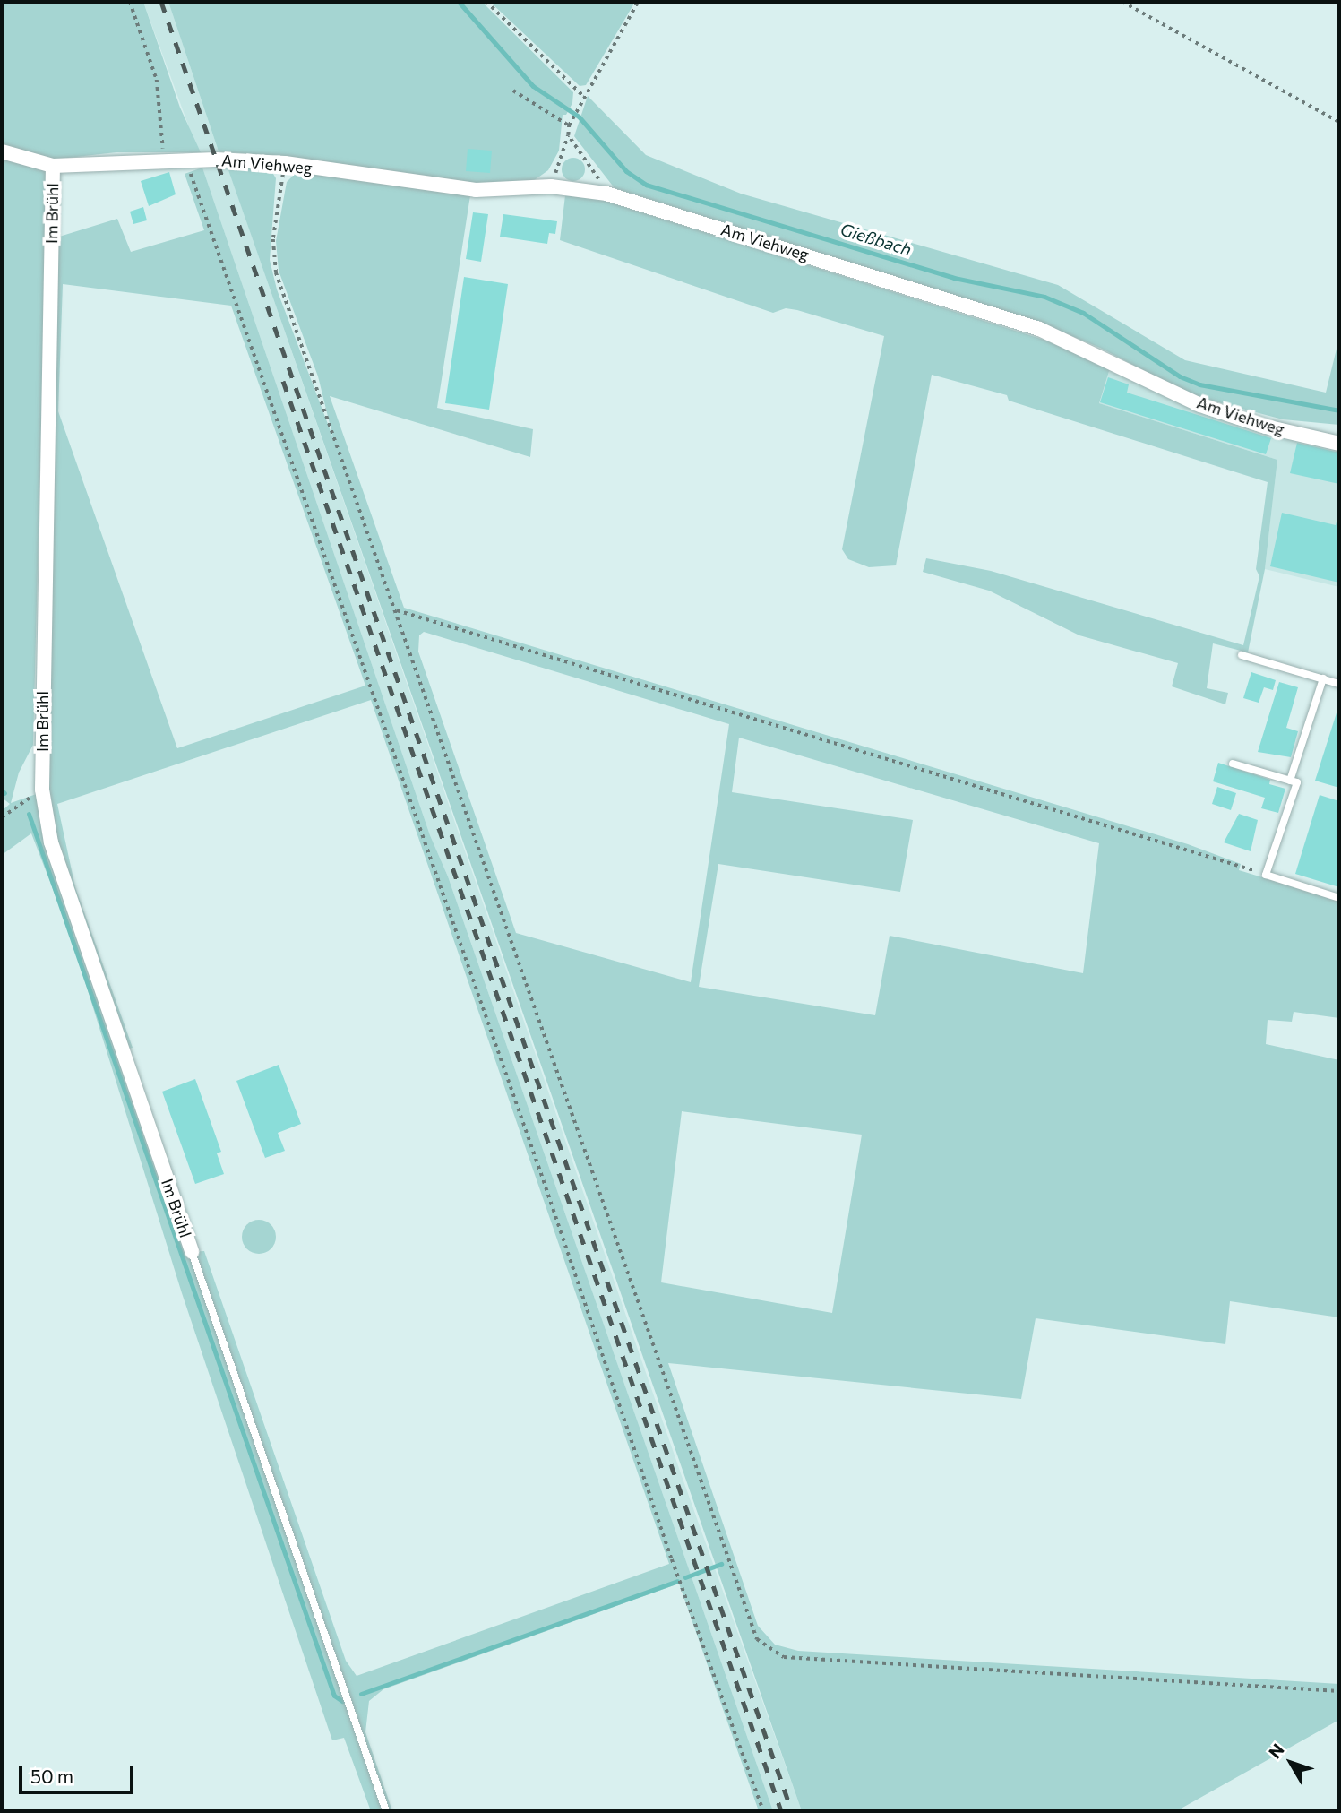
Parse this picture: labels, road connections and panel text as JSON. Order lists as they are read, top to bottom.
{
  "streets": {
    "street": ["Am Viehweg", "Im Brühl"]
  },
  "crossings": [
    ["Am Viehweg", "Im Brühl"]
  ],
  "water": ["Gießbach"],
  "scale_bar": "50 m",
  "north": "top left"
}
